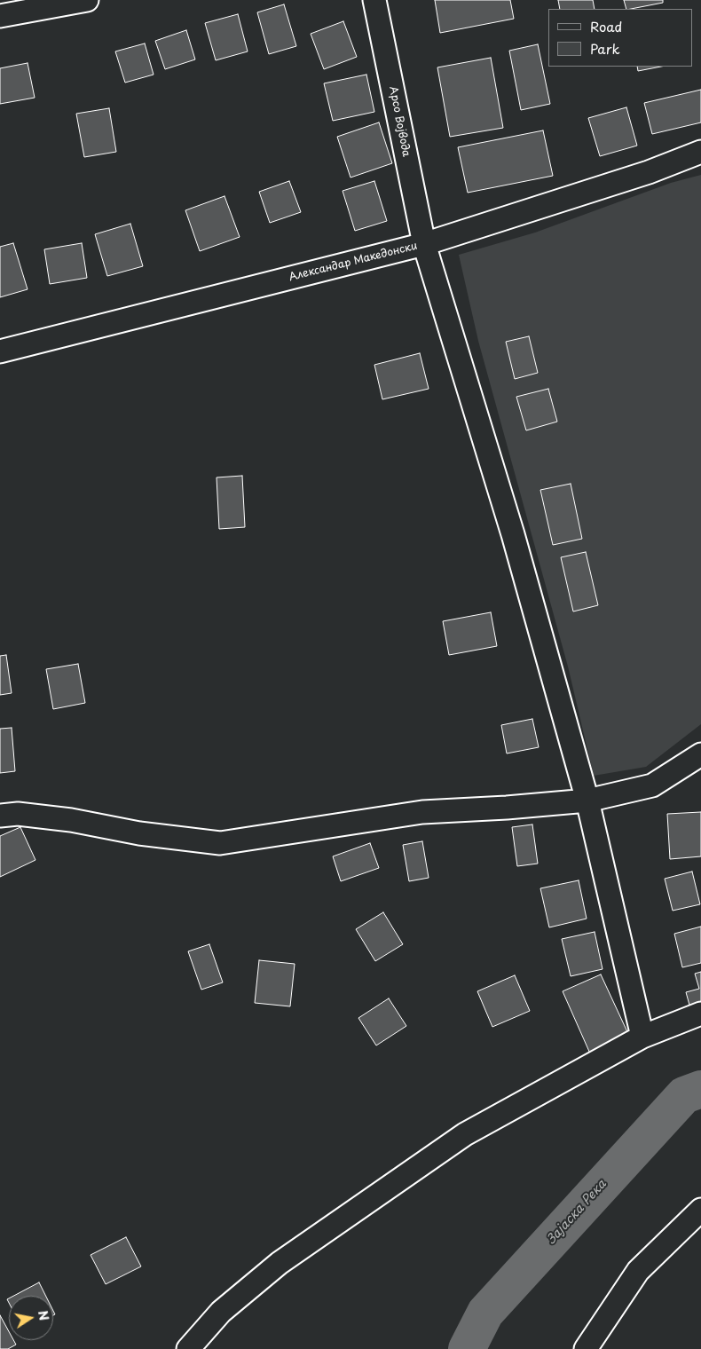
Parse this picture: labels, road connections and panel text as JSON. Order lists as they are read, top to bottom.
{
  "streets": {
    "street": ["Арсо Војвода", "Александар Македонски"]
  },
  "crossings": [
    ["Арсо Војвода", "Александар Македонски"]
  ],
  "water": ["Зајаска Река"],
  "legend": ["Road", "Park"],
  "north": "right"
}
